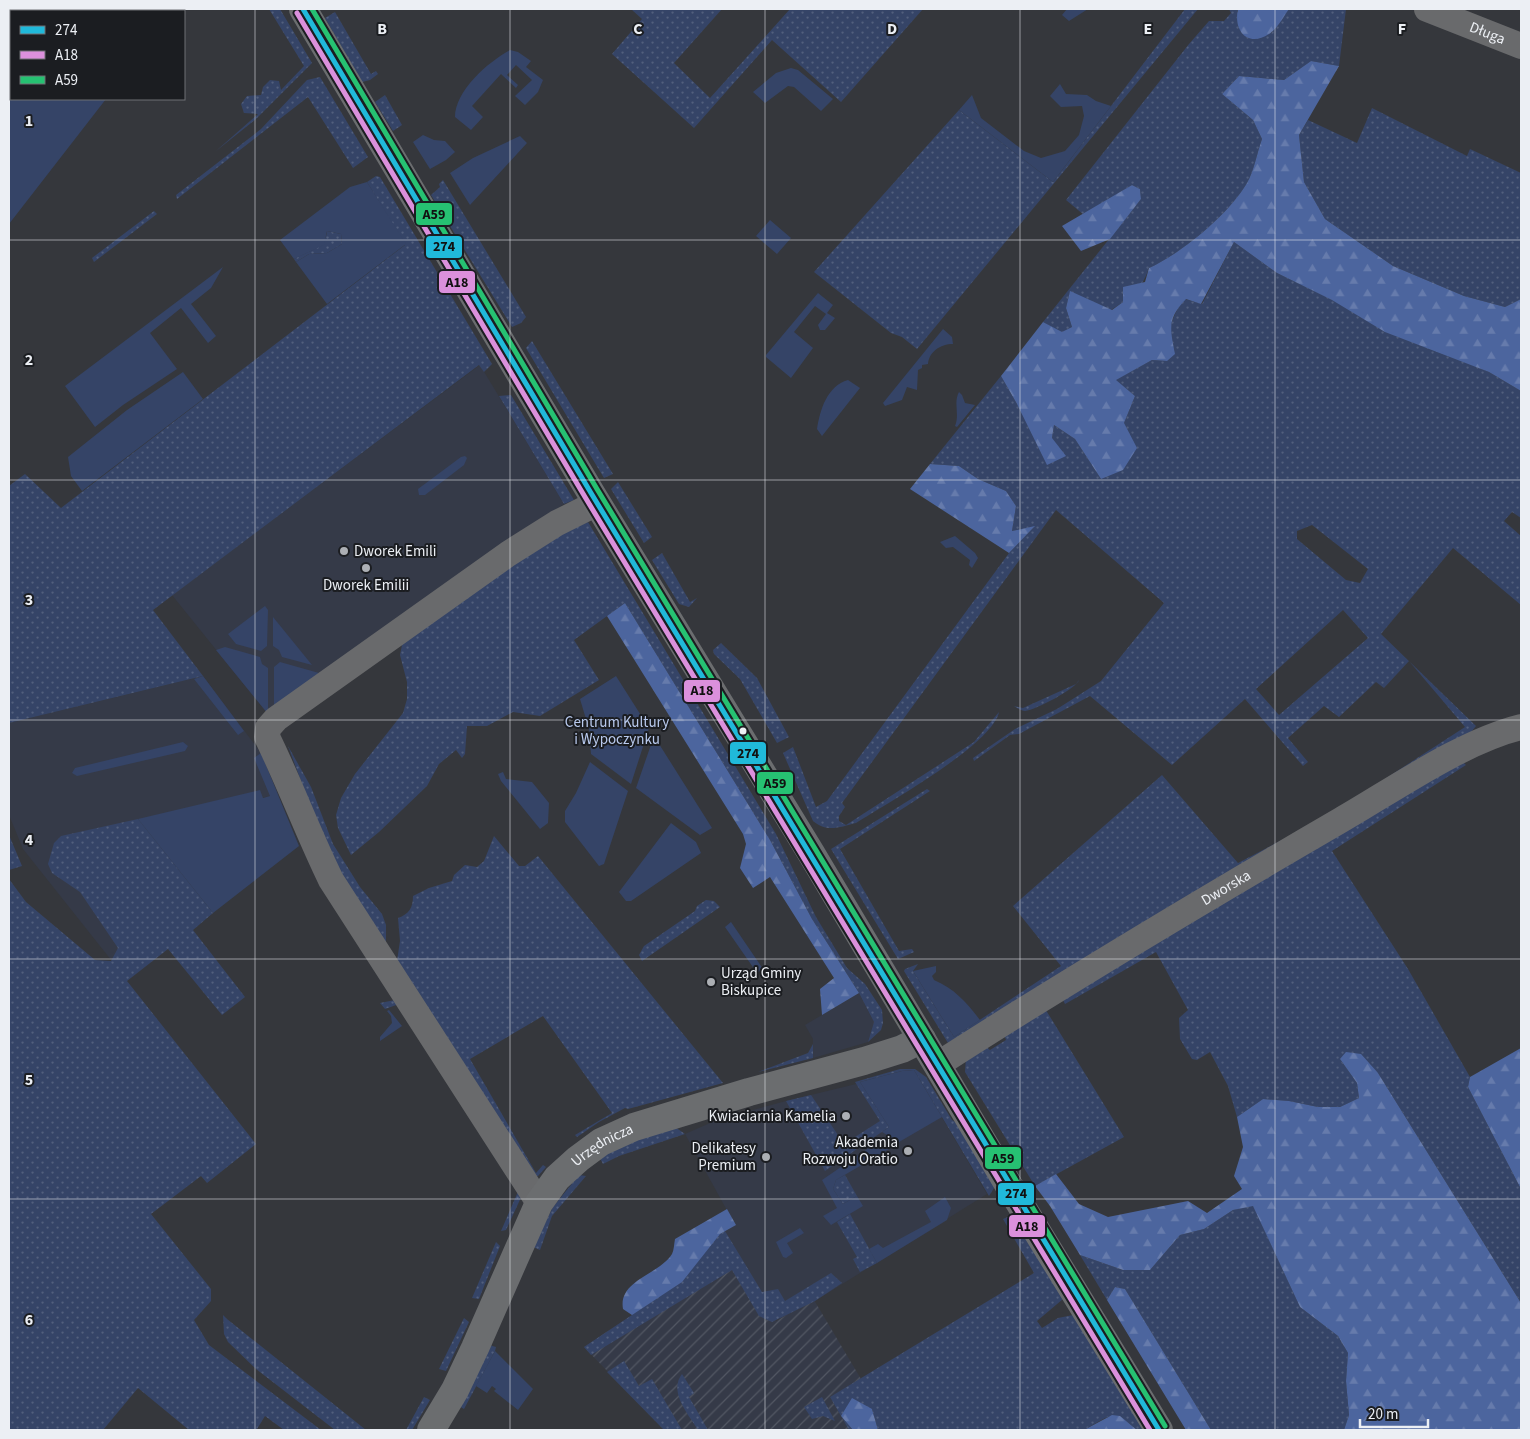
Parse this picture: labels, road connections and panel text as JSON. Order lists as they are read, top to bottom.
{
  "streets": {
    "main road": ["Urzędnicza"],
    "street": ["Długa", "Dworska"]
  },
  "parks": ["Centrum Kultury i Wypoczynku"],
  "places": [
    "Dworek Emili",
    "Dworek Emilii",
    "Urząd Gminy Biskupice",
    "Kwiaciarnia Kamelia",
    "Akademia Rozwoju Oratio",
    "Delikatesy Premium"
  ],
  "lines": ["transit line 274", "transit line A59", "transit line A18"],
  "legend": ["274", "A18", "A59"],
  "scale_bar": "20 m",
  "grid": {
    "columns": [
      "B",
      "C",
      "D",
      "E",
      "F"
    ],
    "rows": [
      "1",
      "2",
      "3",
      "4",
      "5",
      "6"
    ]
  }
}
